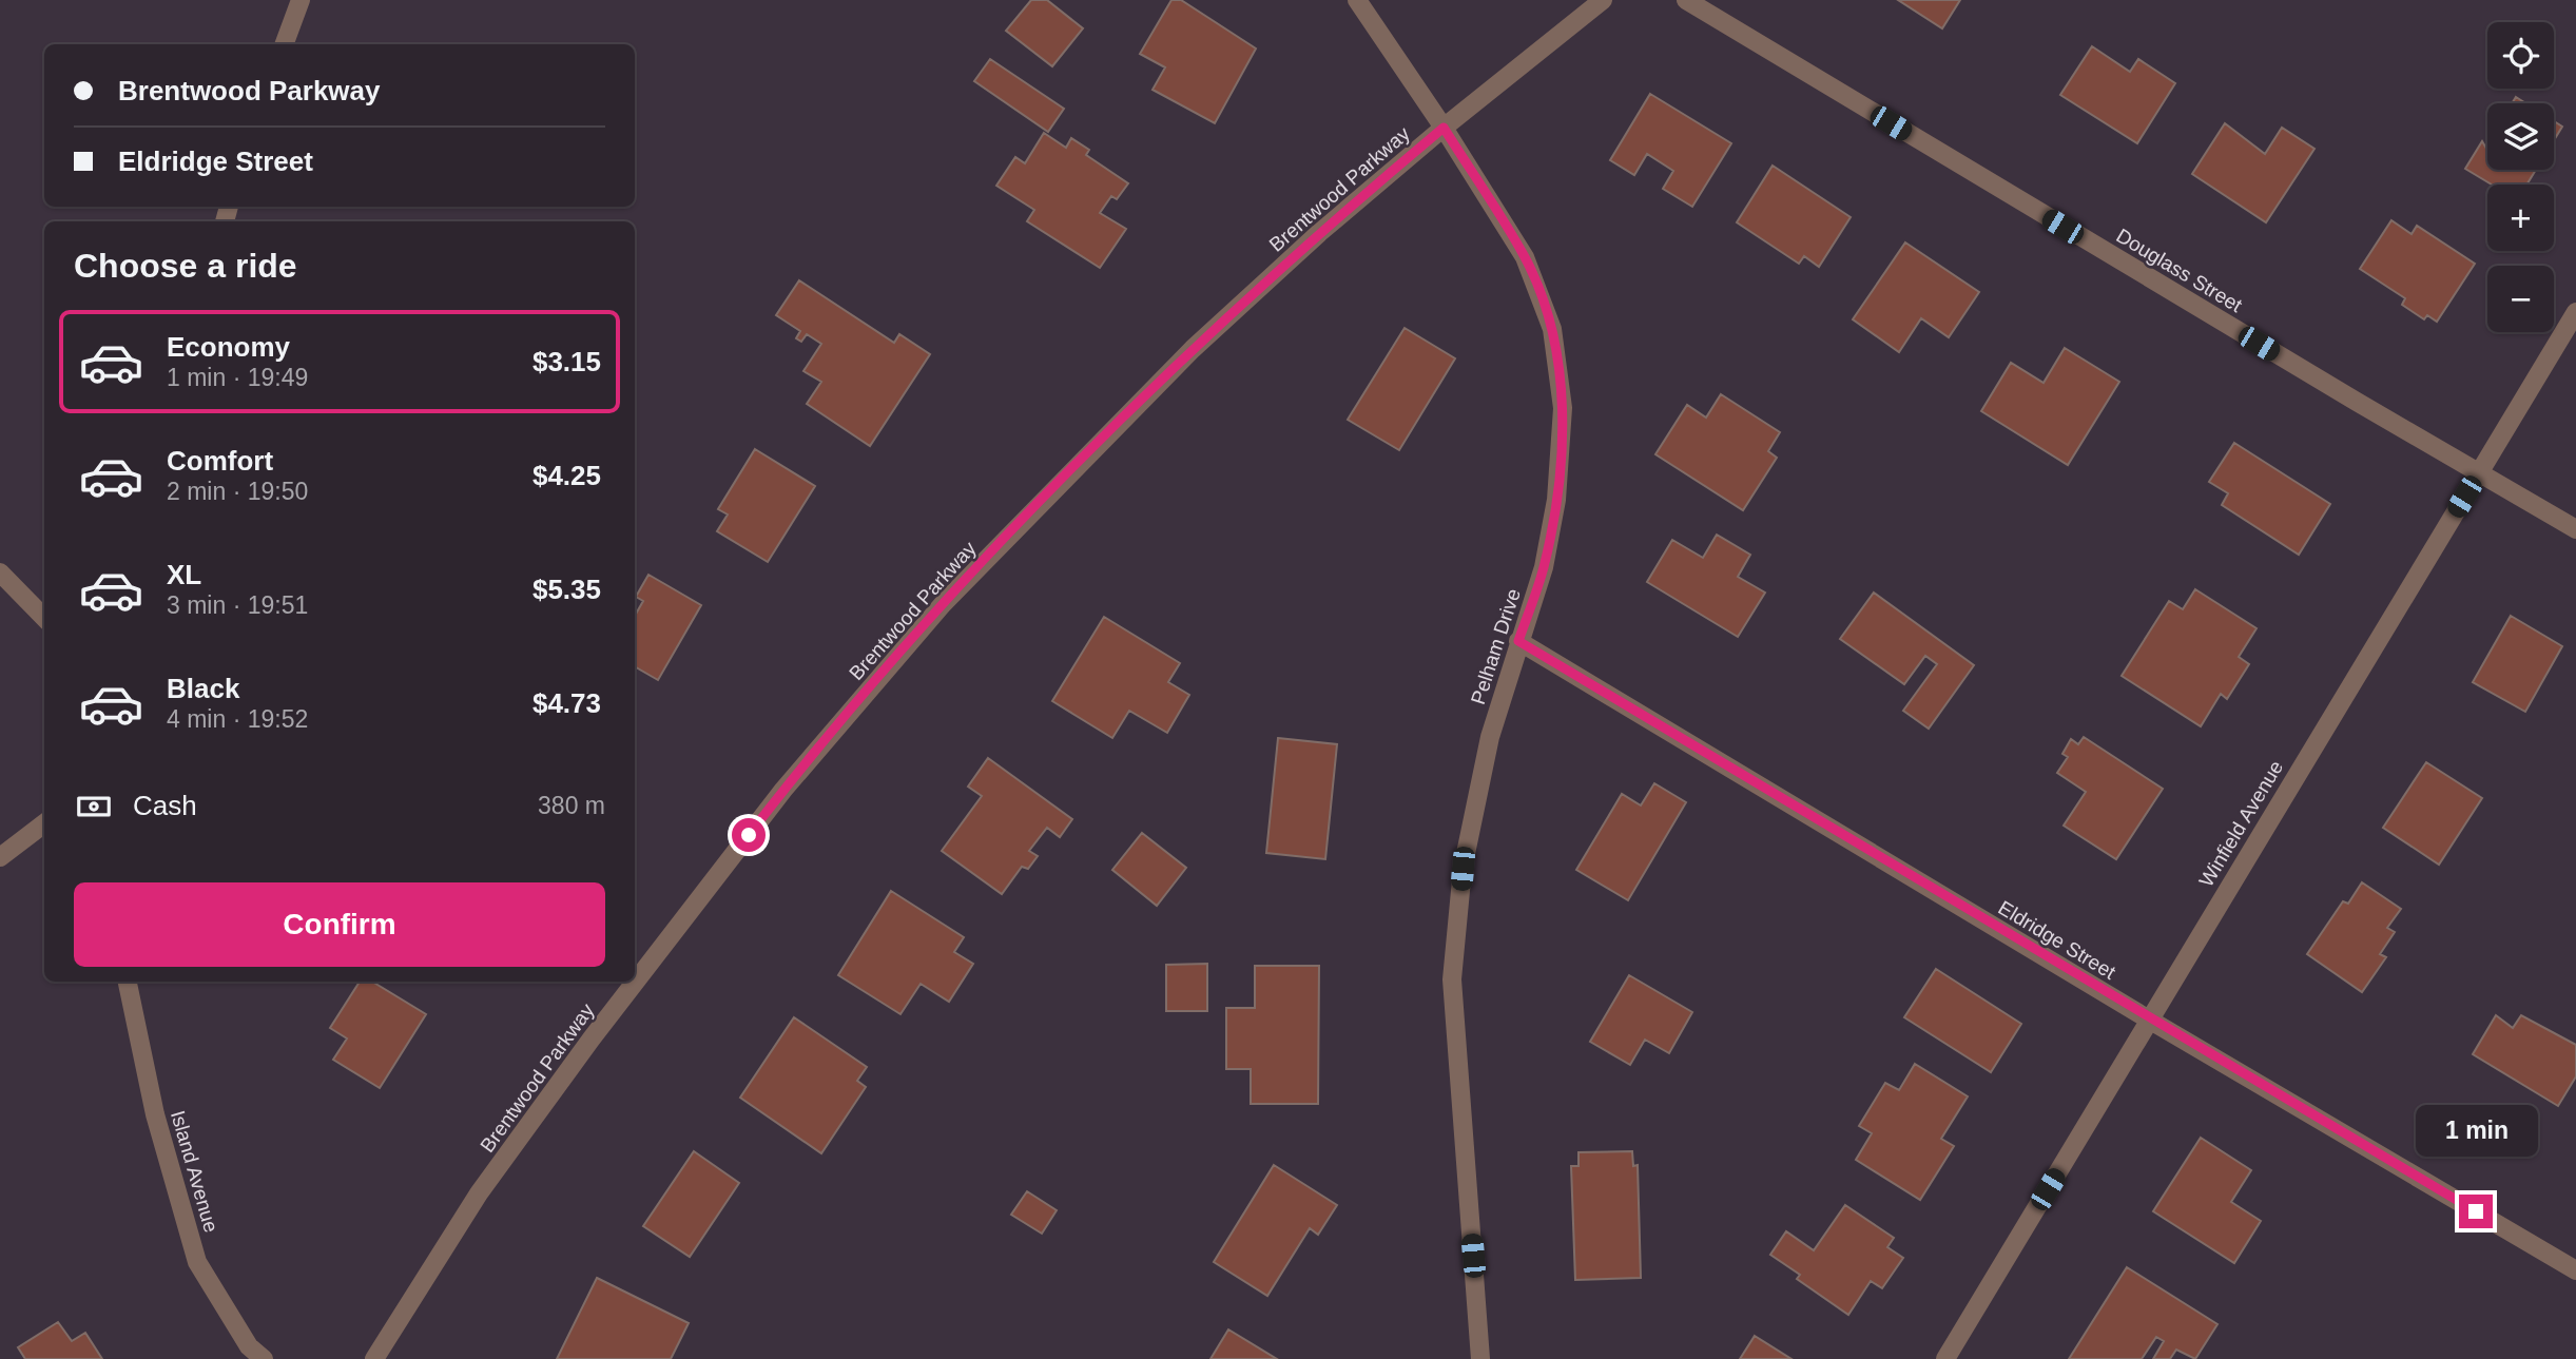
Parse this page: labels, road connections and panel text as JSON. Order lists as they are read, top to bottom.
{
  "streets": {
    "street": [
      "Brentwood Parkway",
      "Douglass Street",
      "Pelham Drive",
      "Winfield Avenue",
      "Eldridge Street",
      "Island Avenue"
    ]
  },
  "crossings": [
    ["Brentwood Parkway", "Pelham Drive"],
    ["Douglass Street", "Winfield Avenue"],
    ["Pelham Drive", "Eldridge Street"],
    ["Winfield Avenue", "Eldridge Street"]
  ],
  "page": {
    "map_buttons": ["+", "−"],
    "banner": ["Brentwood Parkway", "Eldridge Street"],
    "heading": "Choose a ride",
    "list": [
      {
        "name": "Economy",
        "note": "1 min · 19:49",
        "value": "$3.15"
      },
      {
        "name": "Comfort",
        "note": "2 min · 19:50",
        "value": "$4.25"
      },
      {
        "name": "XL",
        "note": "3 min · 19:51",
        "value": "$5.35"
      },
      {
        "name": "Black",
        "note": "4 min · 19:52",
        "value": "$4.73"
      }
    ],
    "pay": ["Cash", "380 m"],
    "buttons": "Confirm",
    "bubble": "1 min"
  }
}
